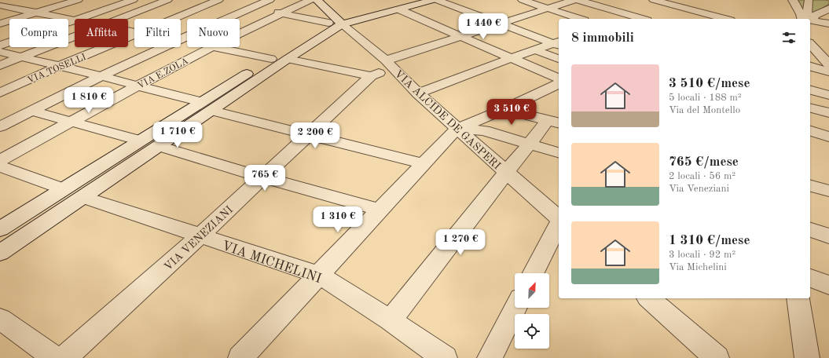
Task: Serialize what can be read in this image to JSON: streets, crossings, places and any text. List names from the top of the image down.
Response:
{
  "streets": {
    "street": [
      "VIA TOSELLI",
      "VIA E.ZOLA",
      "VIA ALCIDE DE GASPERI",
      "VIA VENEZIANI",
      "VIA MICHELINI"
    ]
  },
  "crossings": [
    ["VIA ALCIDE DE GASPERI", "VIA VENEZIANI"],
    ["VIA VENEZIANI", "VIA MICHELINI"]
  ],
  "north": "top right",
  "page": {
    "price": [
      "1 440 €",
      "1 810 €",
      "3 510 €",
      "1 710 €",
      "2 200 €",
      "765 €",
      "1 310 €",
      "1 270 €"
    ],
    "chip": [
      "Compra",
      "Affitta",
      "Filtri",
      "Nuovo"
    ],
    "heading": "8 immobili",
    "list": [
      {
        "name": "3 510 €/mese",
        "note": "5 locali · 188 m² · Via del Montello"
      },
      {
        "name": "765 €/mese",
        "note": "2 locali · 56 m² · Via Veneziani"
      },
      {
        "name": "1 310 €/mese",
        "note": "3 locali · 92 m² · Via Michelini"
      }
    ]
  }
}
